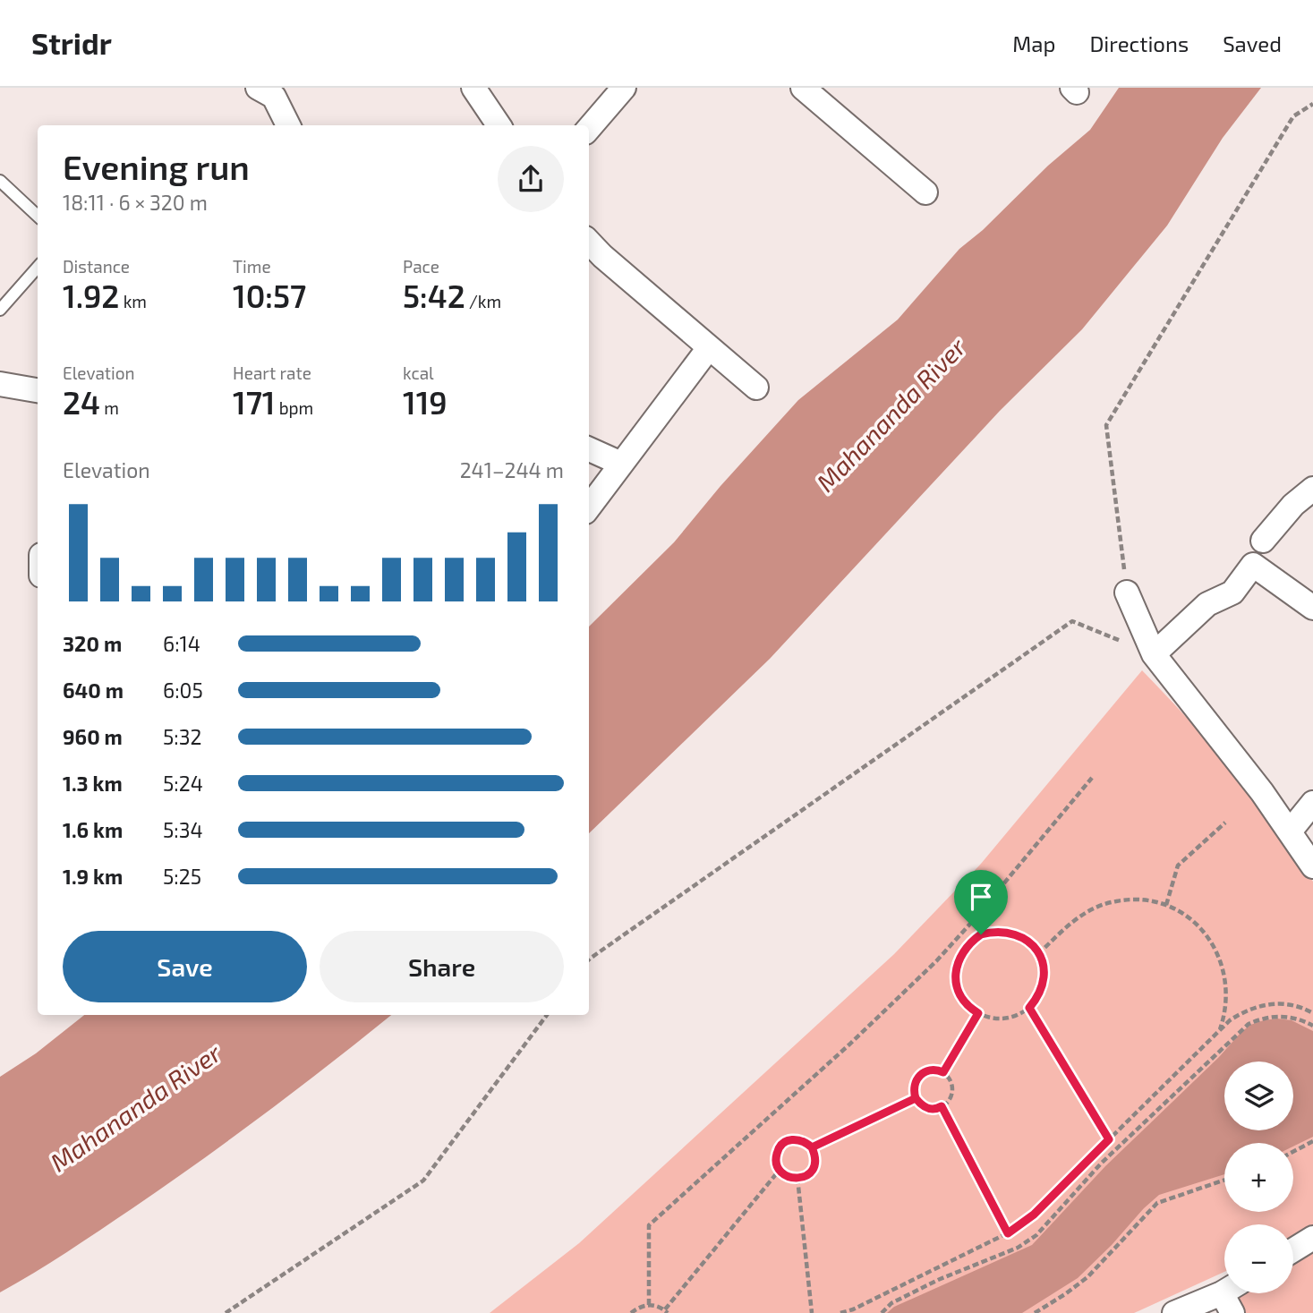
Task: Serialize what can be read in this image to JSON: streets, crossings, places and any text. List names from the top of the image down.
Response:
{
  "water": ["Mahananda River"],
  "page": {
    "header": "Stridr",
    "nav": ["Map", "Directions", "Saved"],
    "heading": ["Evening run", "18:11 · 6 × 320 m"],
    "stats": [
      ["Distance", "1.92 km"],
      ["Time", "10:57"],
      ["Pace", "5:42 /km"],
      ["Elevation", "24 m"],
      ["Heart rate", "171 bpm"],
      ["kcal", "119"]
    ],
    "chart": ["Elevation", "241–244 m"],
    "list": [
      {
        "name": "320 m",
        "note": "6:14"
      },
      {
        "name": "640 m",
        "note": "6:05"
      },
      {
        "name": "960 m",
        "note": "5:32"
      },
      {
        "name": "1.3 km",
        "note": "5:24"
      },
      {
        "name": "1.6 km",
        "note": "5:34"
      },
      {
        "name": "1.9 km",
        "note": "5:25"
      }
    ],
    "buttons": ["Save", "Share"],
    "map_buttons": ["+", "−"]
  }
}
